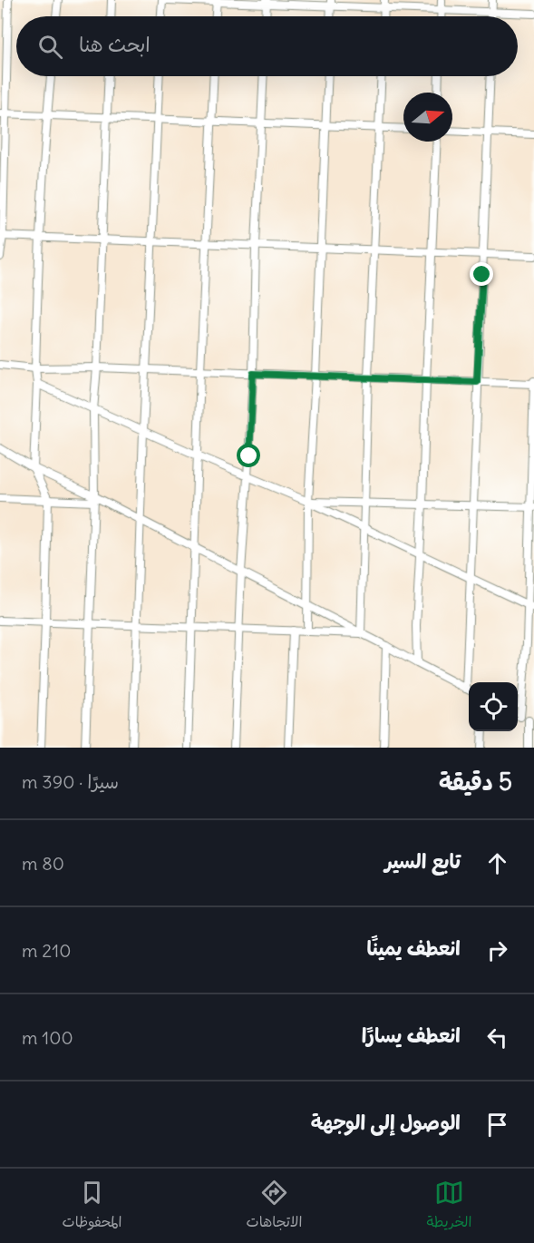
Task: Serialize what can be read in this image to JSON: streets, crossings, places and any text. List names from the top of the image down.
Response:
{
  "north": "right",
  "page": {
    "search": "ابحث هنا",
    "heading": ["5 دقيقة", "سيرًا · 390 m"],
    "list": [
      ["تابع السير", "80 m"],
      ["انعطف يمينًا", "210 m"],
      ["انعطف يسارًا", "100 m"],
      "الوصول إلى الوجهة"
    ],
    "nav": ["الخريطة", "الاتجاهات", "المحفوظات"]
  }
}
